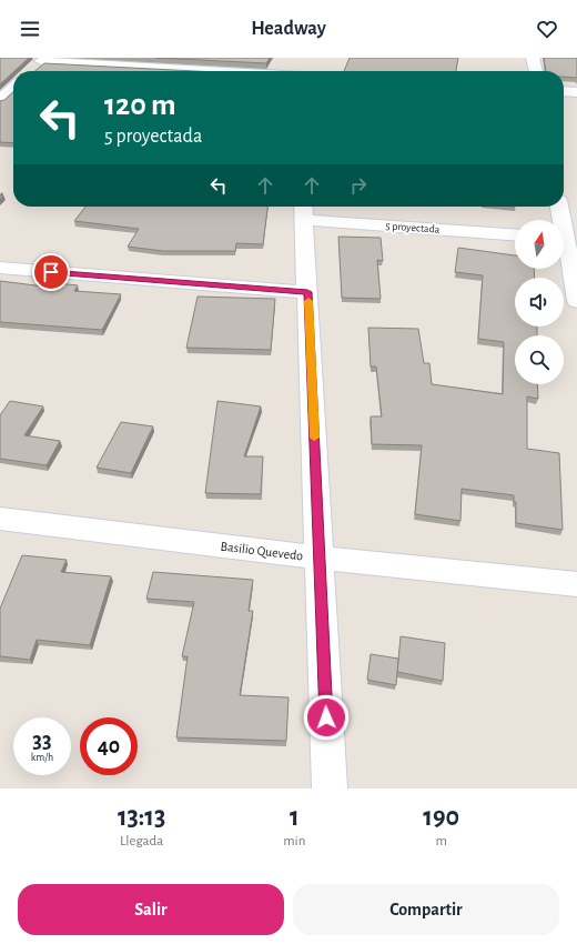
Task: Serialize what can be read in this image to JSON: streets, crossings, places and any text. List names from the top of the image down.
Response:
{
  "streets": {
    "street": ["5 proyectada", "Basilio Quevedo"]
  },
  "north": "top",
  "page": {
    "header": "Headway",
    "turn": ["120 m", "5 proyectada"],
    "speed": "33 km/h",
    "limit": "40",
    "eta": [
      "13:13",
      "Llegada",
      "1",
      "min",
      "190",
      "m"
    ],
    "buttons": ["Salir", "Compartir"]
  }
}
